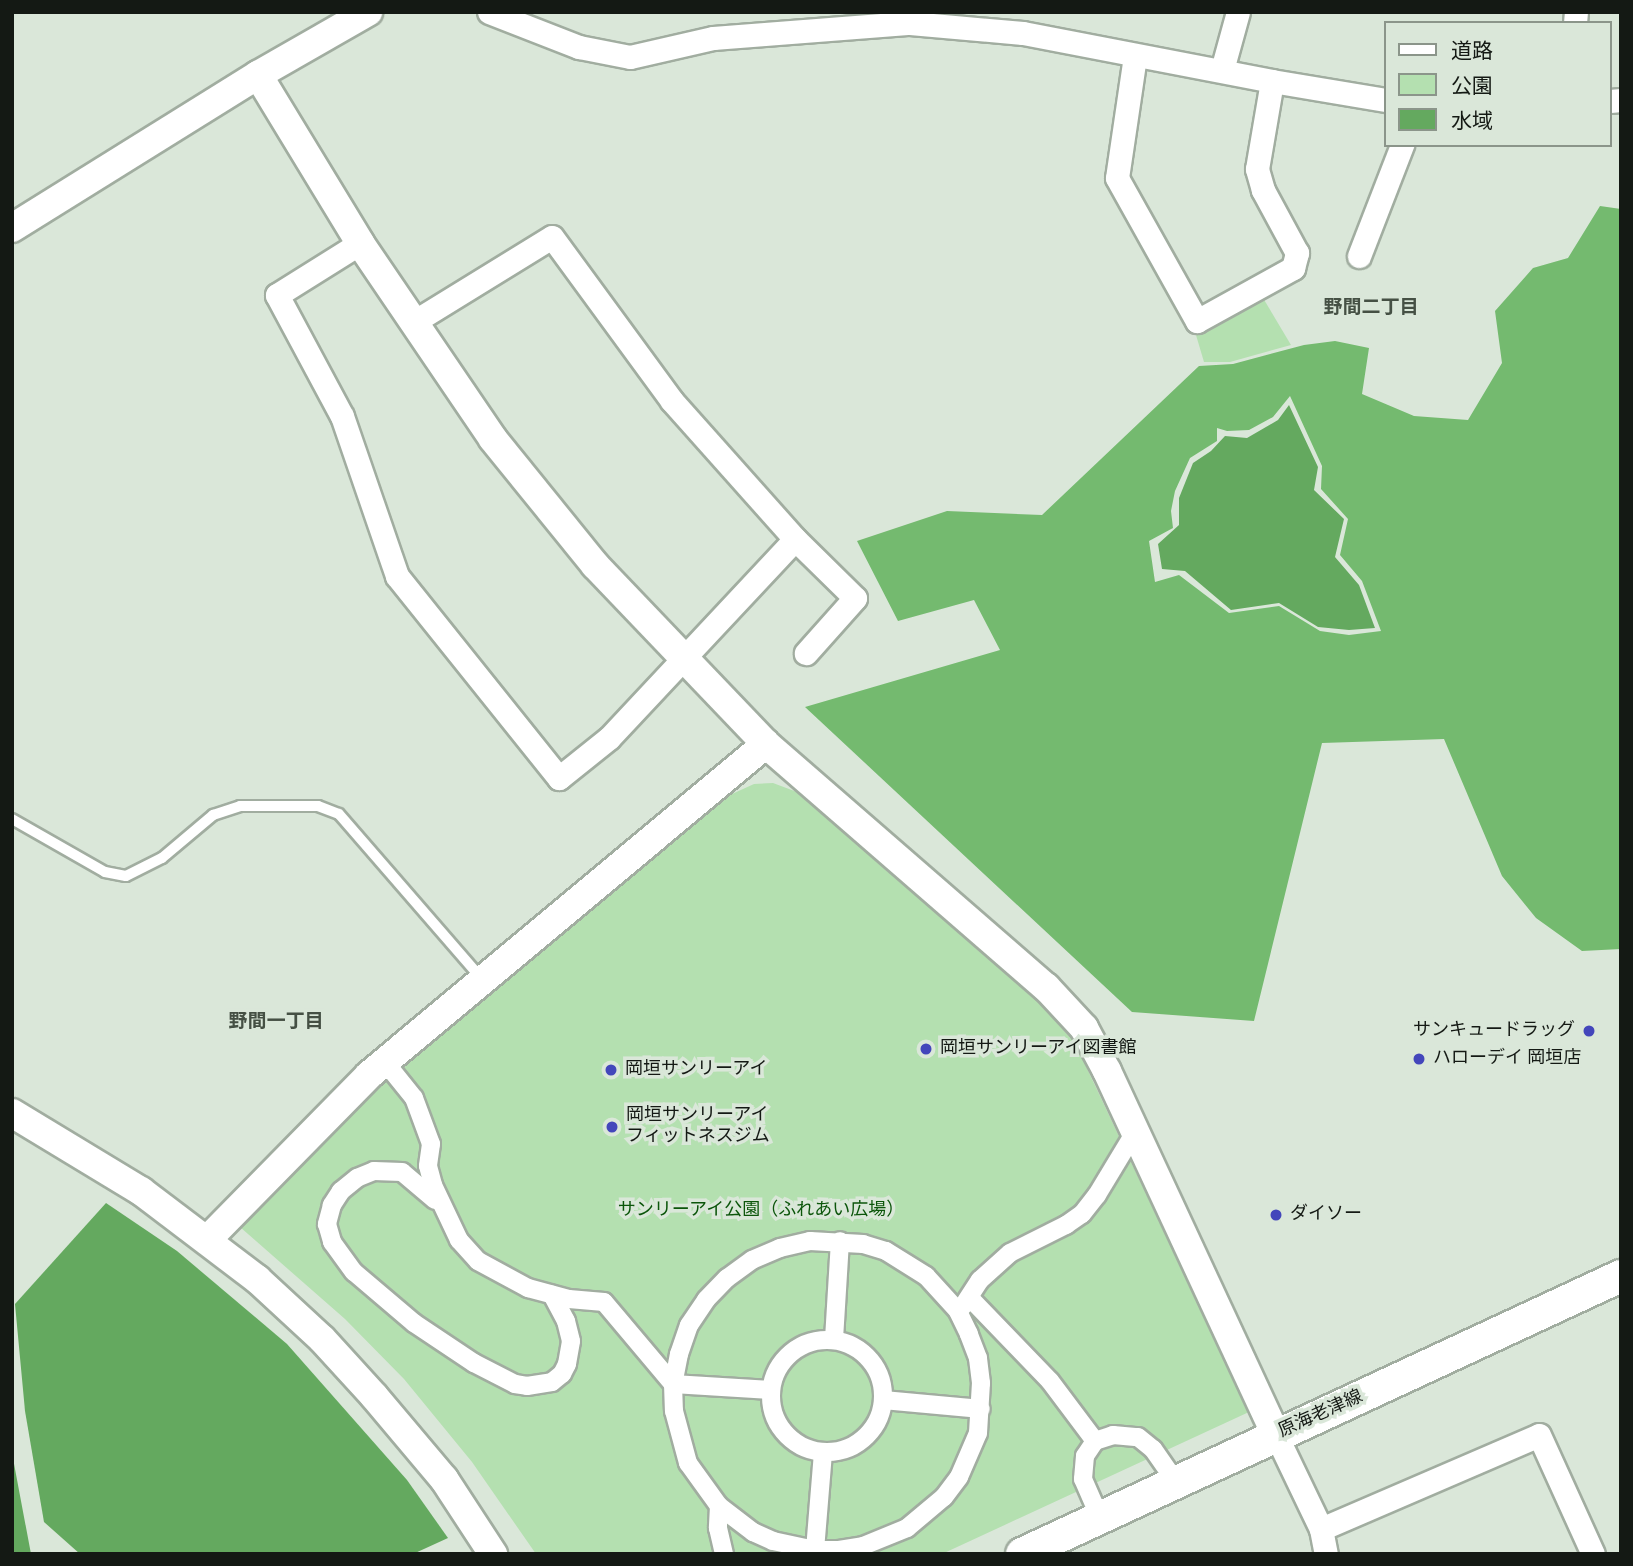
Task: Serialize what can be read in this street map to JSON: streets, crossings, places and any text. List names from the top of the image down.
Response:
{
  "streets": {
    "main road": ["原海老津線"]
  },
  "districts": ["野間二丁目", "野間一丁目"],
  "parks": ["サンリーアイ公園（ふれあい広場）"],
  "places": [
    "サンキュードラッグ",
    "岡垣サンリーアイ図書館",
    "ハローデイ 岡垣店",
    "岡垣サンリーアイ",
    "岡垣サンリーアイ フィットネスジム",
    "ダイソー"
  ],
  "legend": ["道路", "公園", "水域"]
}
